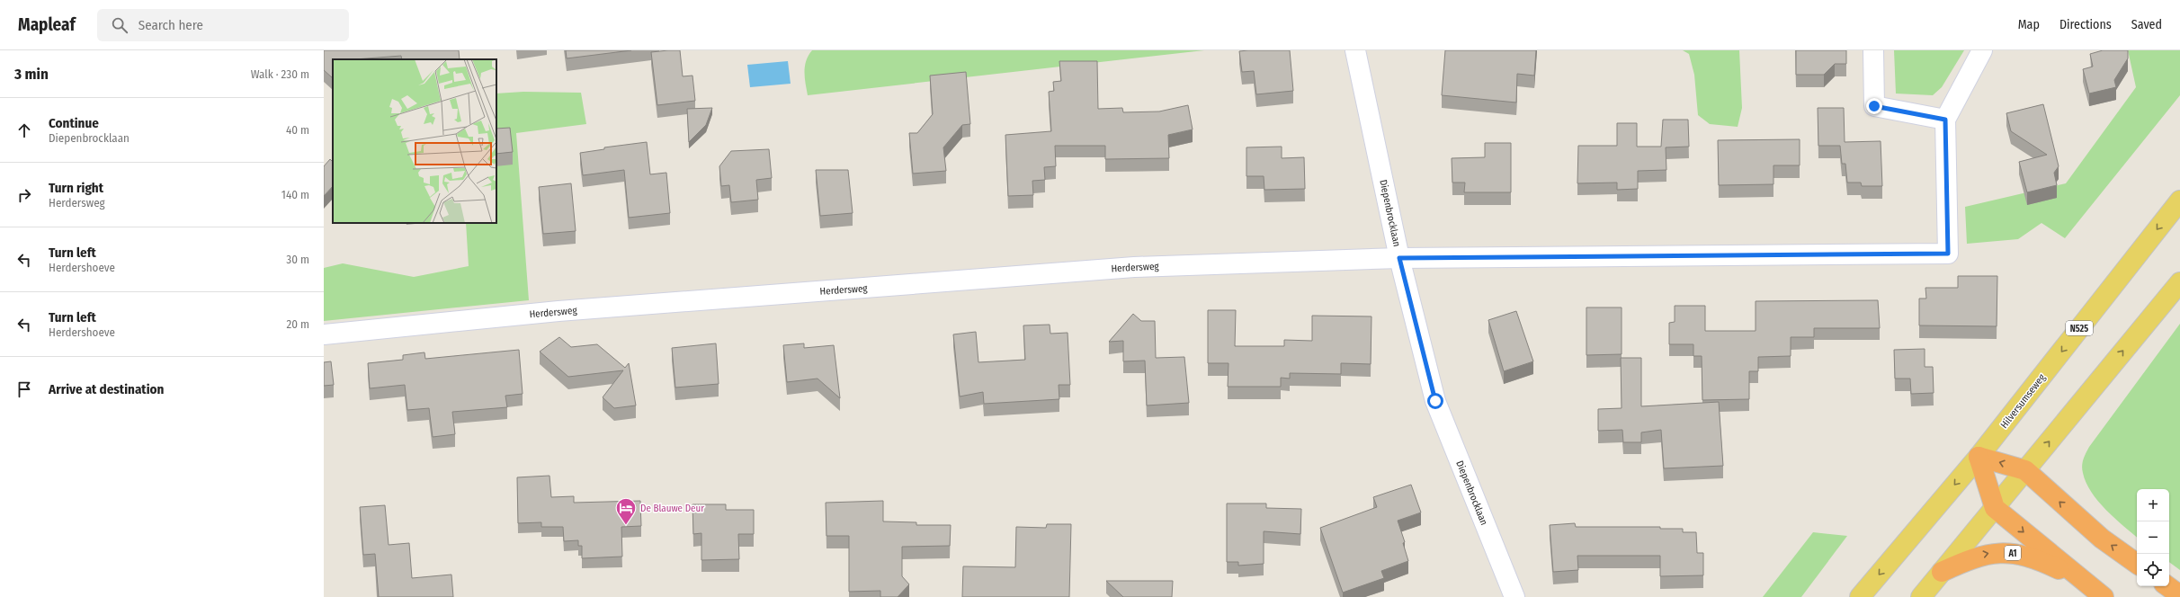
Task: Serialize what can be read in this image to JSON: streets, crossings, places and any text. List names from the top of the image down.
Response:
{
  "streets": {
    "highway": ["A1"],
    "main road": ["N525", "Hilversumseweg"],
    "street": ["Diepenbrocklaan", "Herdersweg"]
  },
  "crossings": [
    ["Diepenbrocklaan", "Herdersweg"]
  ],
  "places": {
    "hotel": ["De Blauwe Deur"]
  },
  "page": {
    "header": "Mapleaf",
    "search": "Search here",
    "nav": ["Map", "Directions", "Saved"],
    "heading": ["3 min", "Walk · 230 m"],
    "list": [
      ["Continue", "Diepenbrocklaan", "40 m"],
      ["Turn right", "Herdersweg", "140 m"],
      ["Turn left", "Herdershoeve", "30 m"],
      ["Turn left", "Herdershoeve", "20 m"],
      "Arrive at destination"
    ],
    "map_buttons": ["+", "−"]
  }
}
